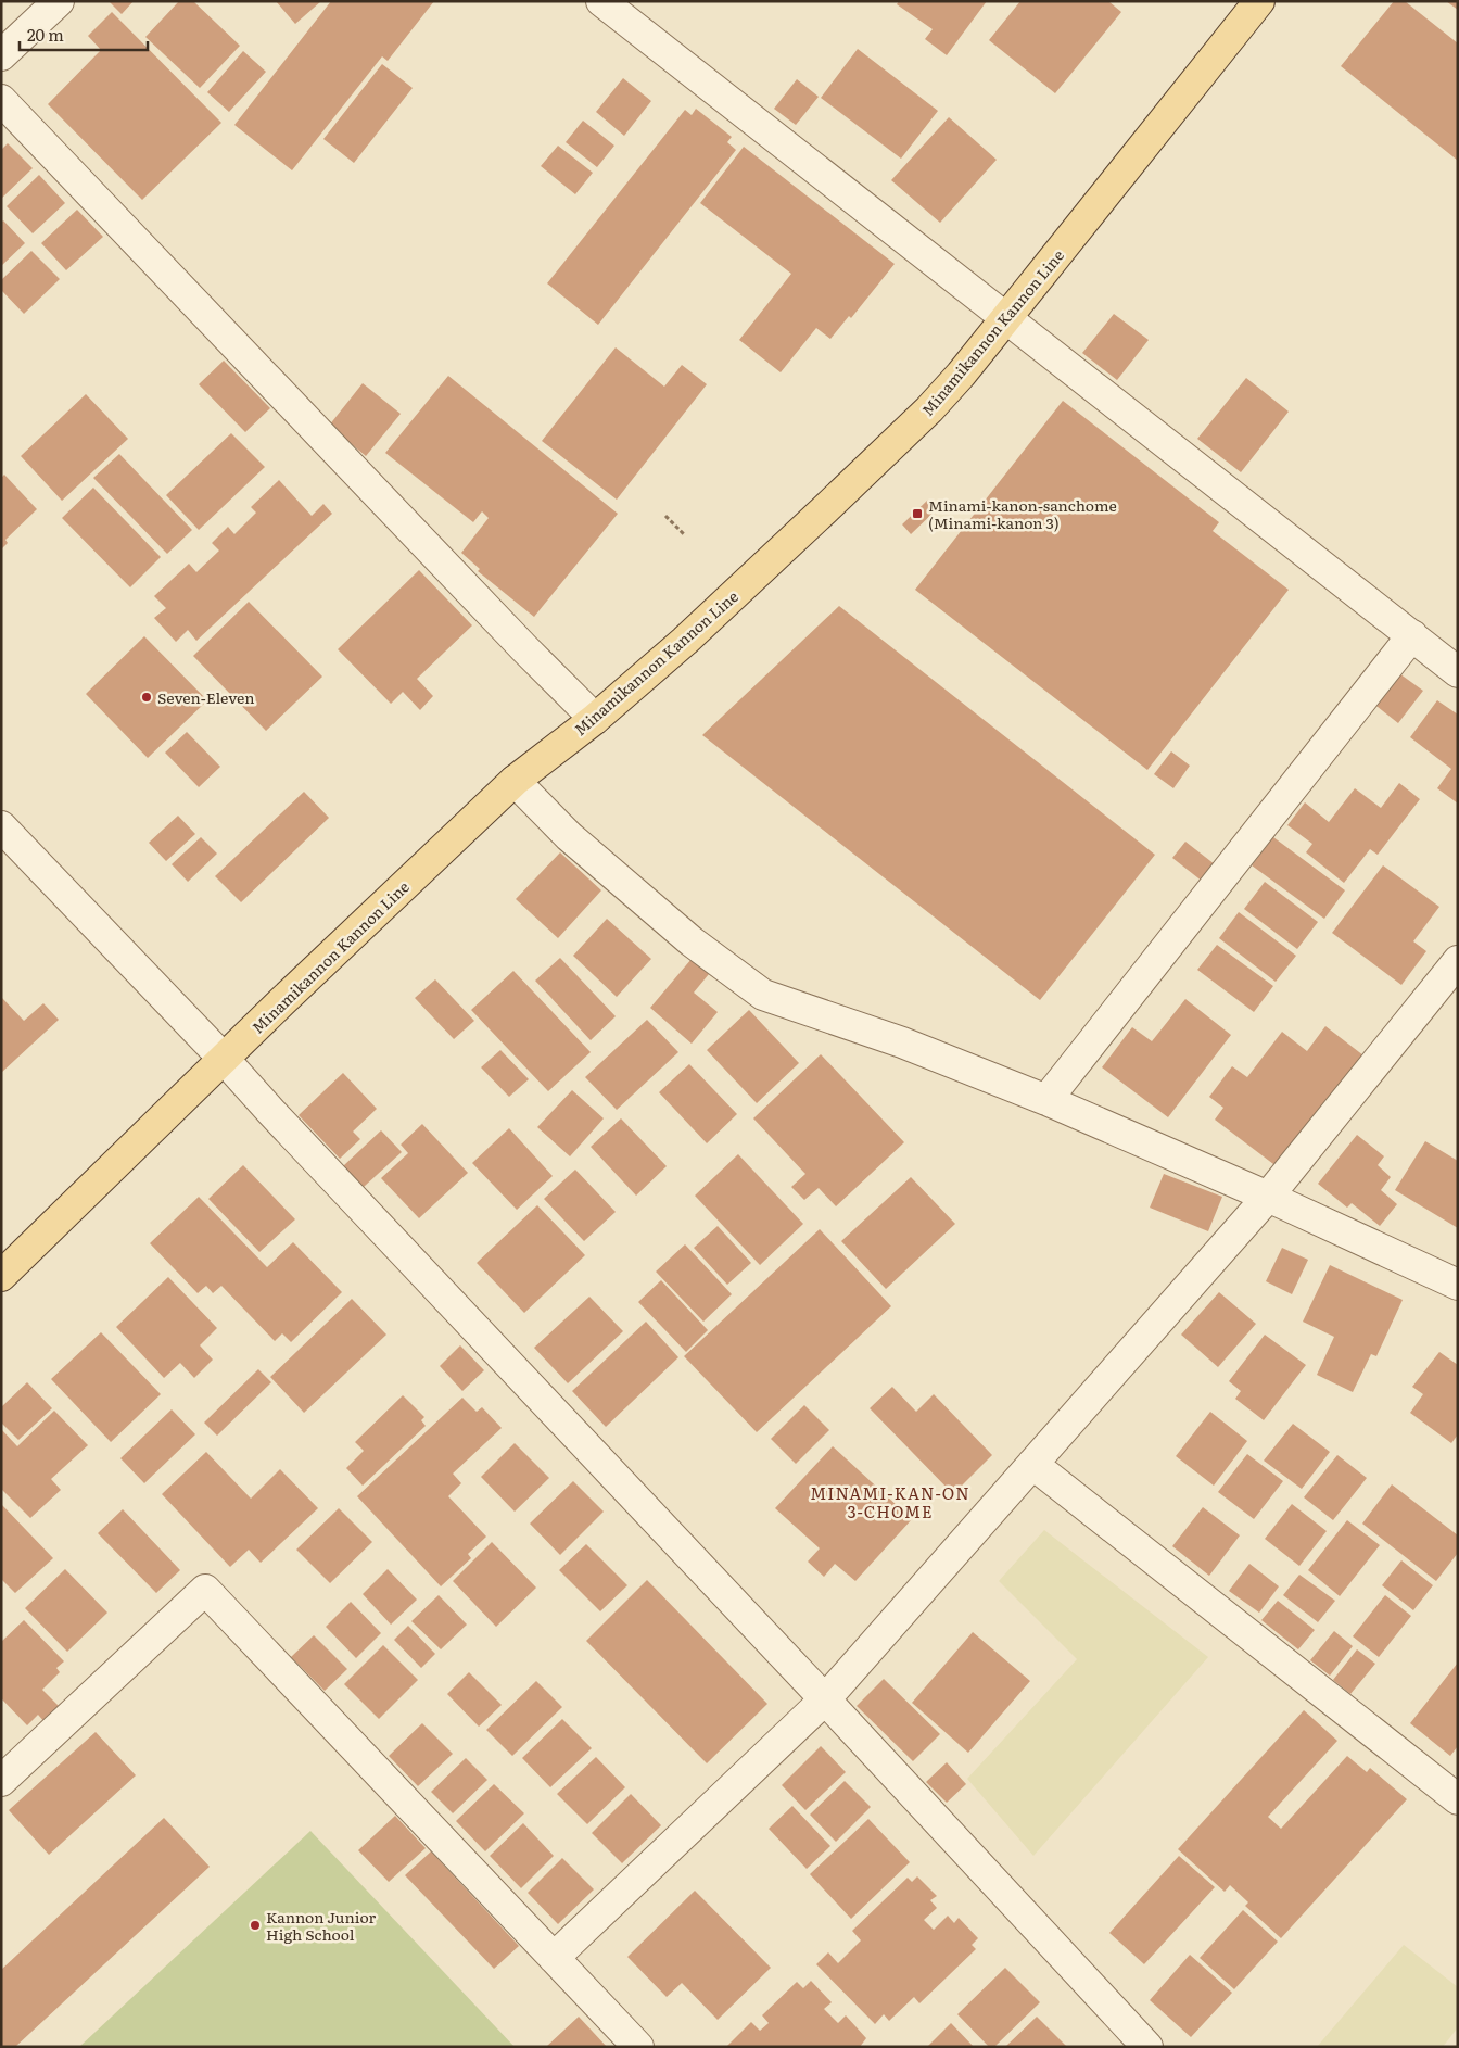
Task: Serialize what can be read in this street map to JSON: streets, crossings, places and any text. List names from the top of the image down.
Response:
{
  "streets": {
    "main road": ["Minamikannon Kannon Line"]
  },
  "districts": ["MINAMI-KAN-ON 3-CHOME"],
  "places": {
    "transit": ["Minami-kanon-sanchome (Minami-kanon 3)"],
    "other": ["Seven-Eleven", "Kannon Junior High School"]
  },
  "scale_bar": "20 m"
}
